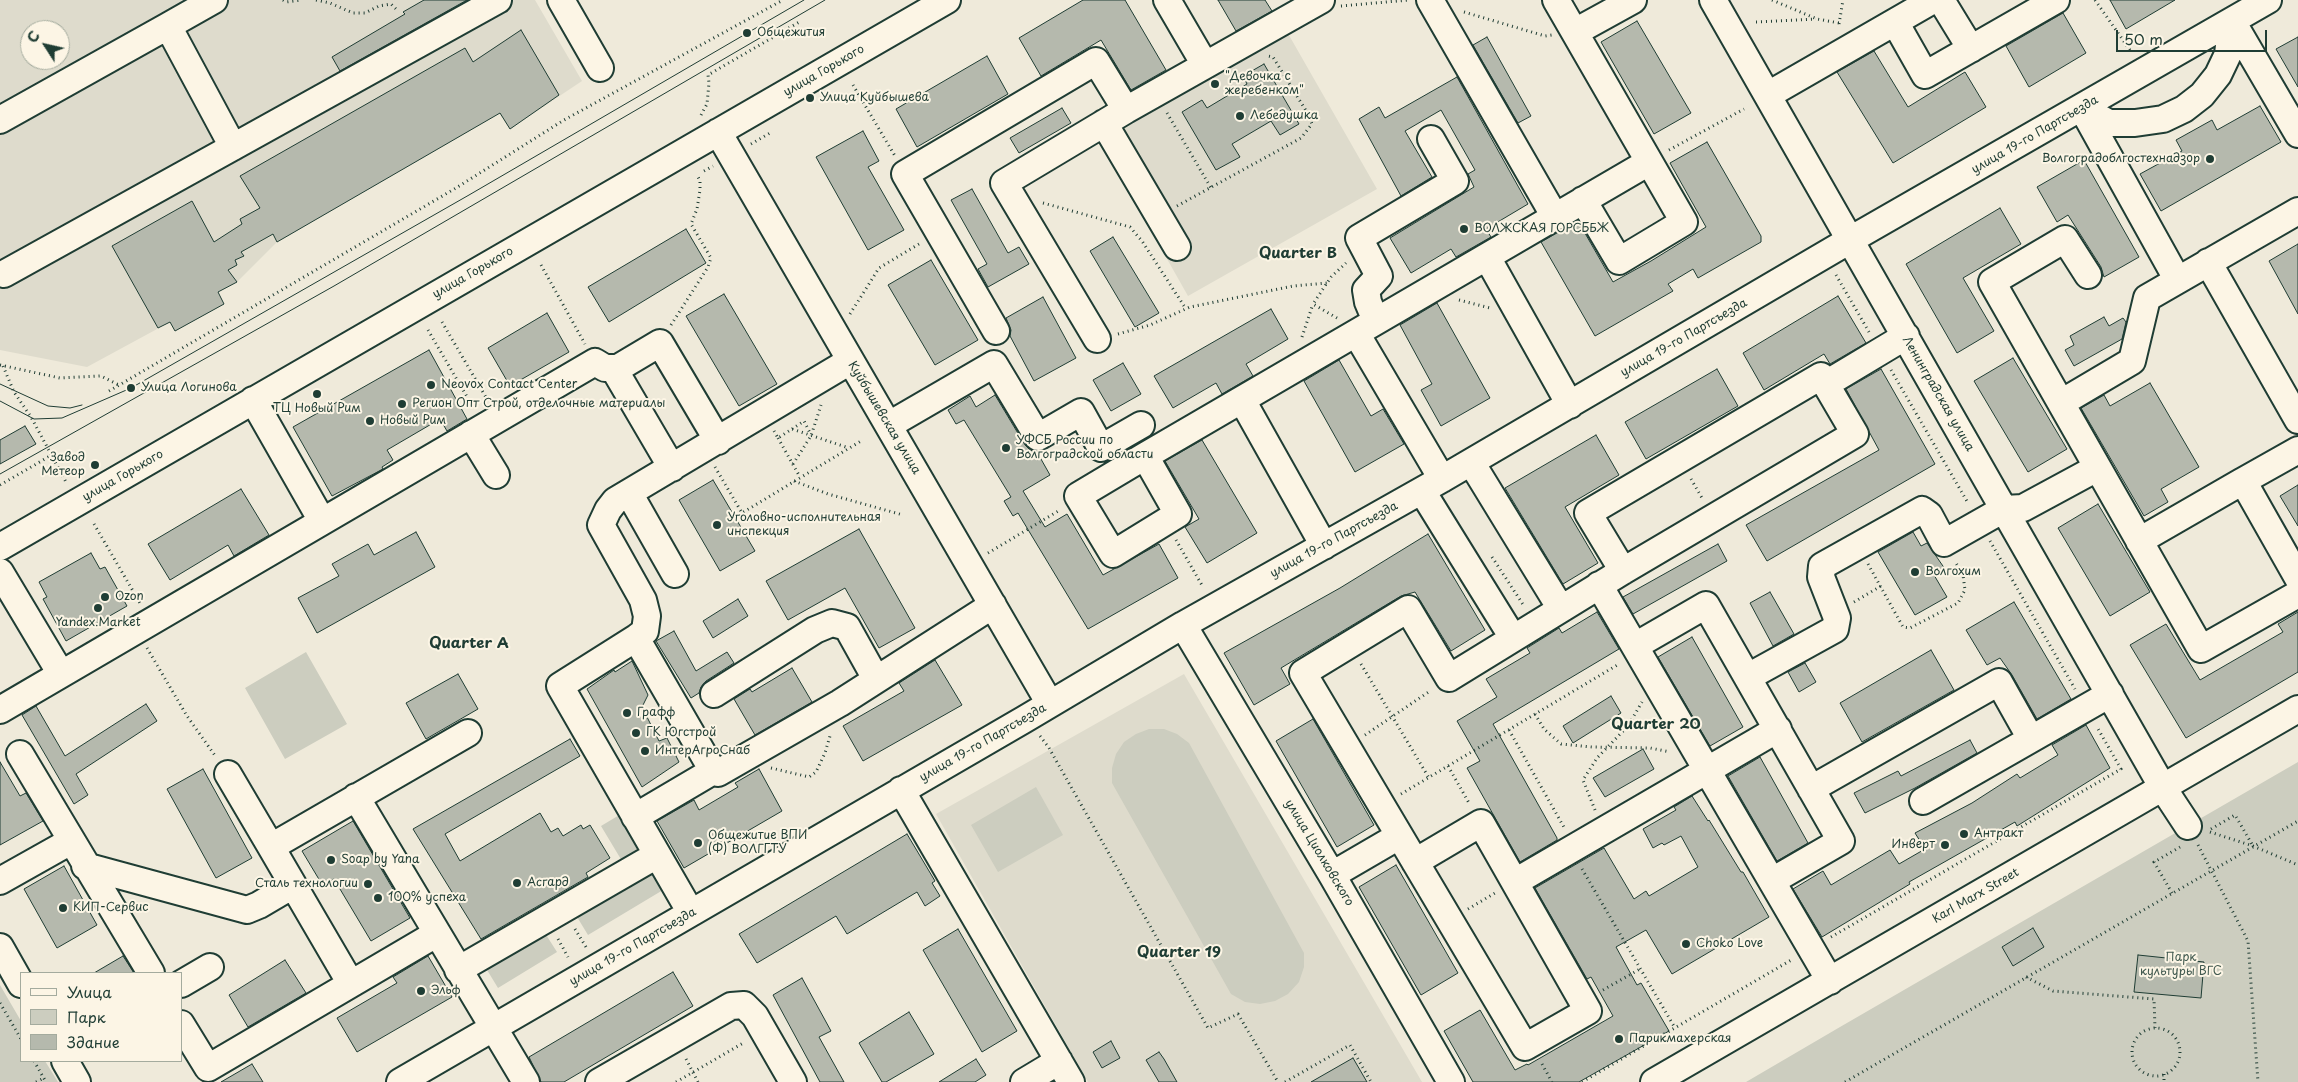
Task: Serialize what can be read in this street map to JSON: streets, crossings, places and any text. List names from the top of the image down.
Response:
{
  "streets": {
    "street": [
      "улица Горького",
      "улица 19-го Партсъезда",
      "Ленинградская улица",
      "Куйбышевская улица",
      "улица Циолковского",
      "Karl Marx Street"
    ]
  },
  "crossings": [
    ["улица Горького", "Куйбышевская улица"],
    ["улица 19-го Партсъезда", "Ленинградская улица"],
    ["улица 19-го Партсъезда", "Куйбышевская улица"],
    ["улица 19-го Партсъезда", "улица Циолковского"],
    ["Ленинградская улица", "Karl Marx Street"]
  ],
  "districts": [
    "Quarter B",
    "Quarter A",
    "Quarter 20",
    "Quarter 19"
  ],
  "parks": ["Парк культуры ВГС"],
  "places": [
    "Общежития",
    "\"Девочка с жеребенком\"",
    "Улица Куйбышева",
    "Лебедушка",
    "Волгоградоблгостехнадзор",
    "ВОЛЖСКАЯ ГОРСББЖ",
    "Neovox Contact Center",
    "Улица Логинова",
    "ТЦ Новый Рим",
    "Регион Опт Строй, отделочные материалы",
    "Новый Рим",
    "УФСБ России по Волгоградской области",
    "Завод Метеор",
    "Уголовно-исполнительная инспекция",
    "Волгохим",
    "Ozon",
    "Yandex.Market",
    "Графф",
    "ГК Югстрой",
    "ИнтерАгроСнаб",
    "Антракт",
    "Общежитие ВПИ (Ф) ВОЛГГТУ",
    "Инверт",
    "Soap by Yana",
    "Асгард",
    "Сталь технологии",
    "100% успеха",
    "КИП-Сервис",
    "Choko Love",
    "Эльф",
    "Парикмахерская"
  ],
  "legend": ["Улица", "Парк", "Здание"],
  "scale_bar": "50 m",
  "north": "top left"
}
